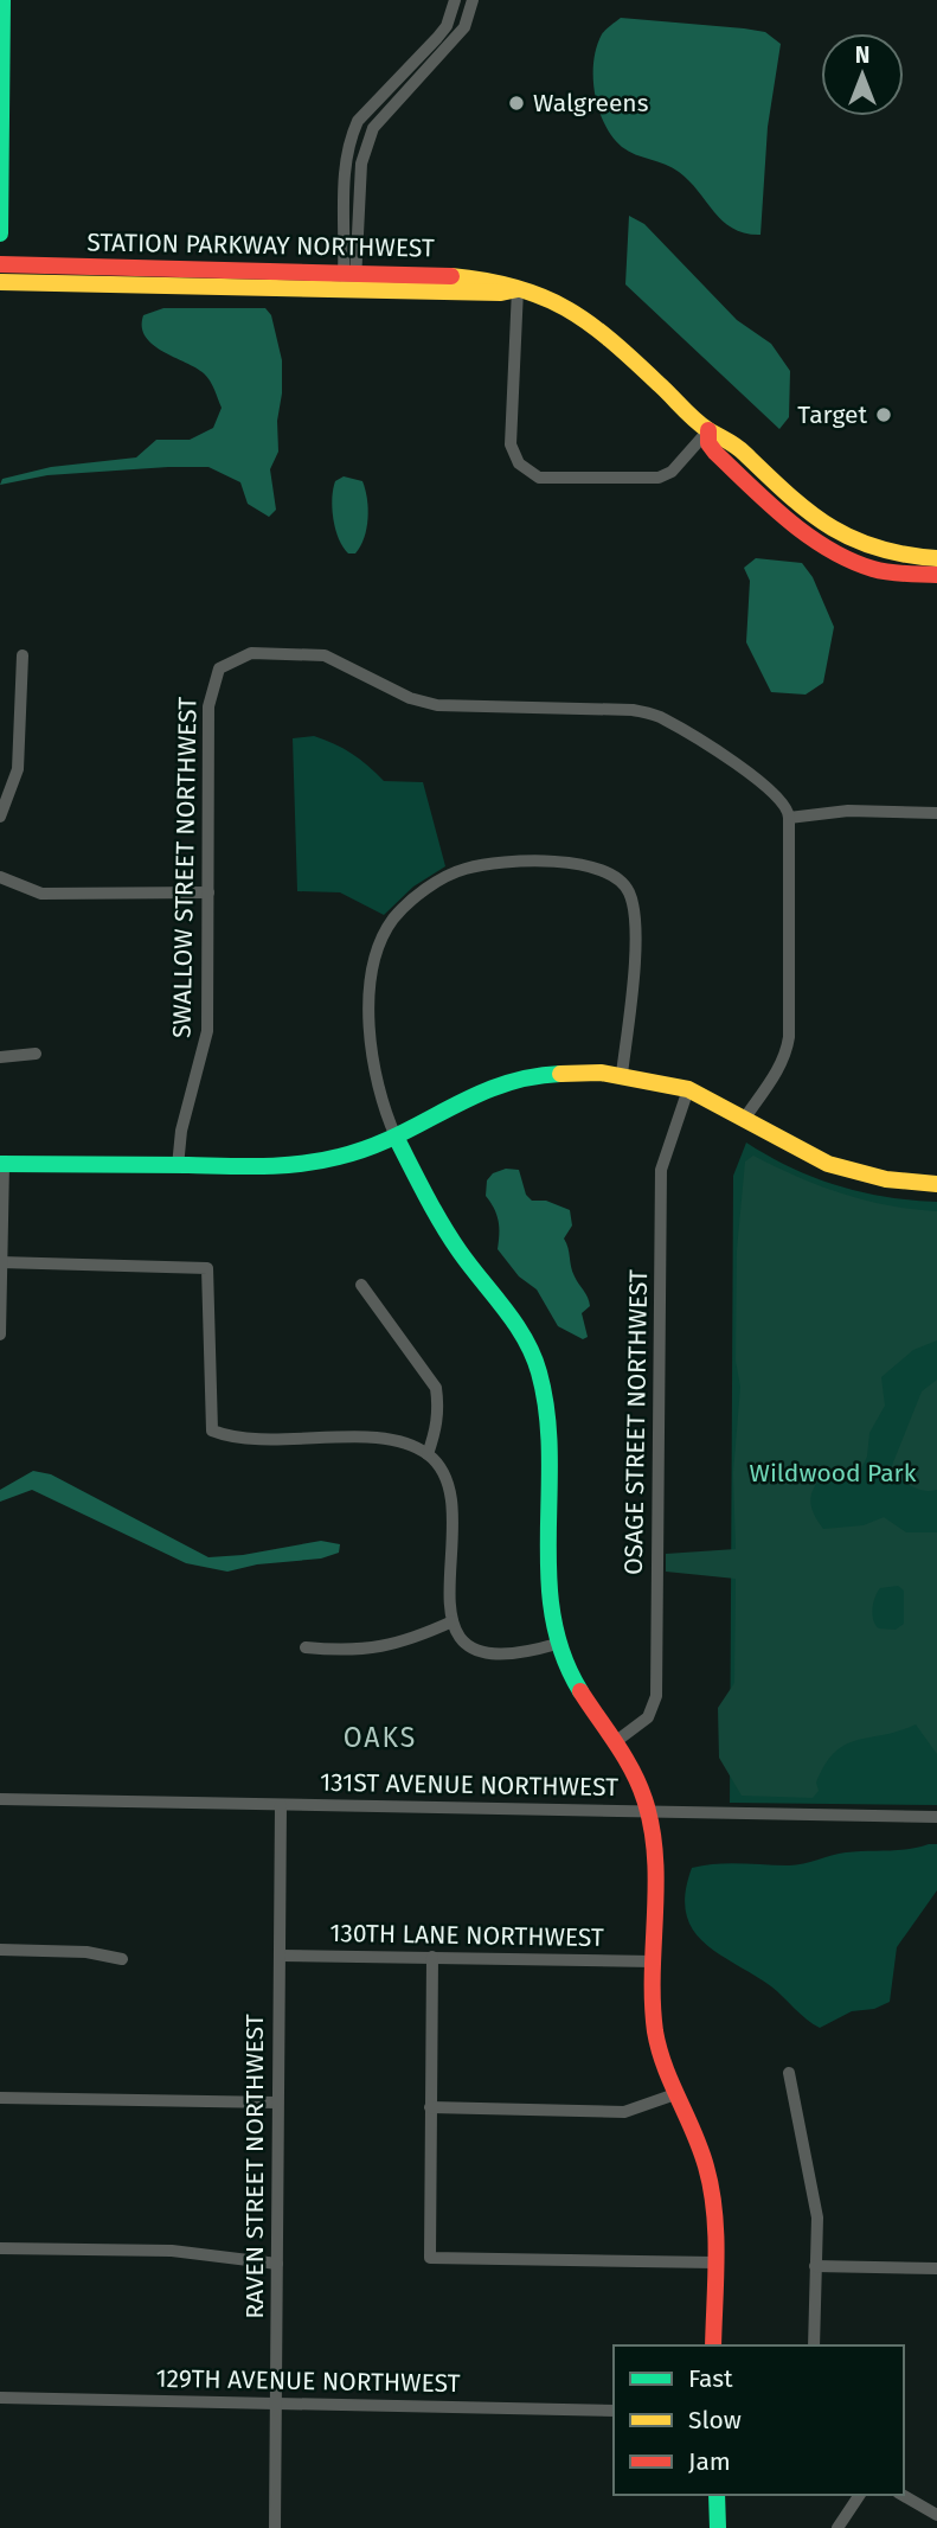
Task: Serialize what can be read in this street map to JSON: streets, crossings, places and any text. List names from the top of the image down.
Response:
{
  "streets": {
    "street": [
      "STATION PARKWAY NORTHWEST",
      "SWALLOW STREET NORTHWEST",
      "OSAGE STREET NORTHWEST",
      "131ST AVENUE NORTHWEST",
      "130TH LANE NORTHWEST",
      "RAVEN STREET NORTHWEST",
      "129TH AVENUE NORTHWEST"
    ]
  },
  "crossings": [
    ["131ST AVENUE NORTHWEST", "RAVEN STREET NORTHWEST"],
    ["130TH LANE NORTHWEST", "RAVEN STREET NORTHWEST"],
    ["RAVEN STREET NORTHWEST", "129TH AVENUE NORTHWEST"]
  ],
  "districts": ["OAKS"],
  "parks": ["Wildwood Park"],
  "places": ["Walgreens", "Target"],
  "legend": ["Fast", "Slow", "Jam"],
  "north": "top"
}
